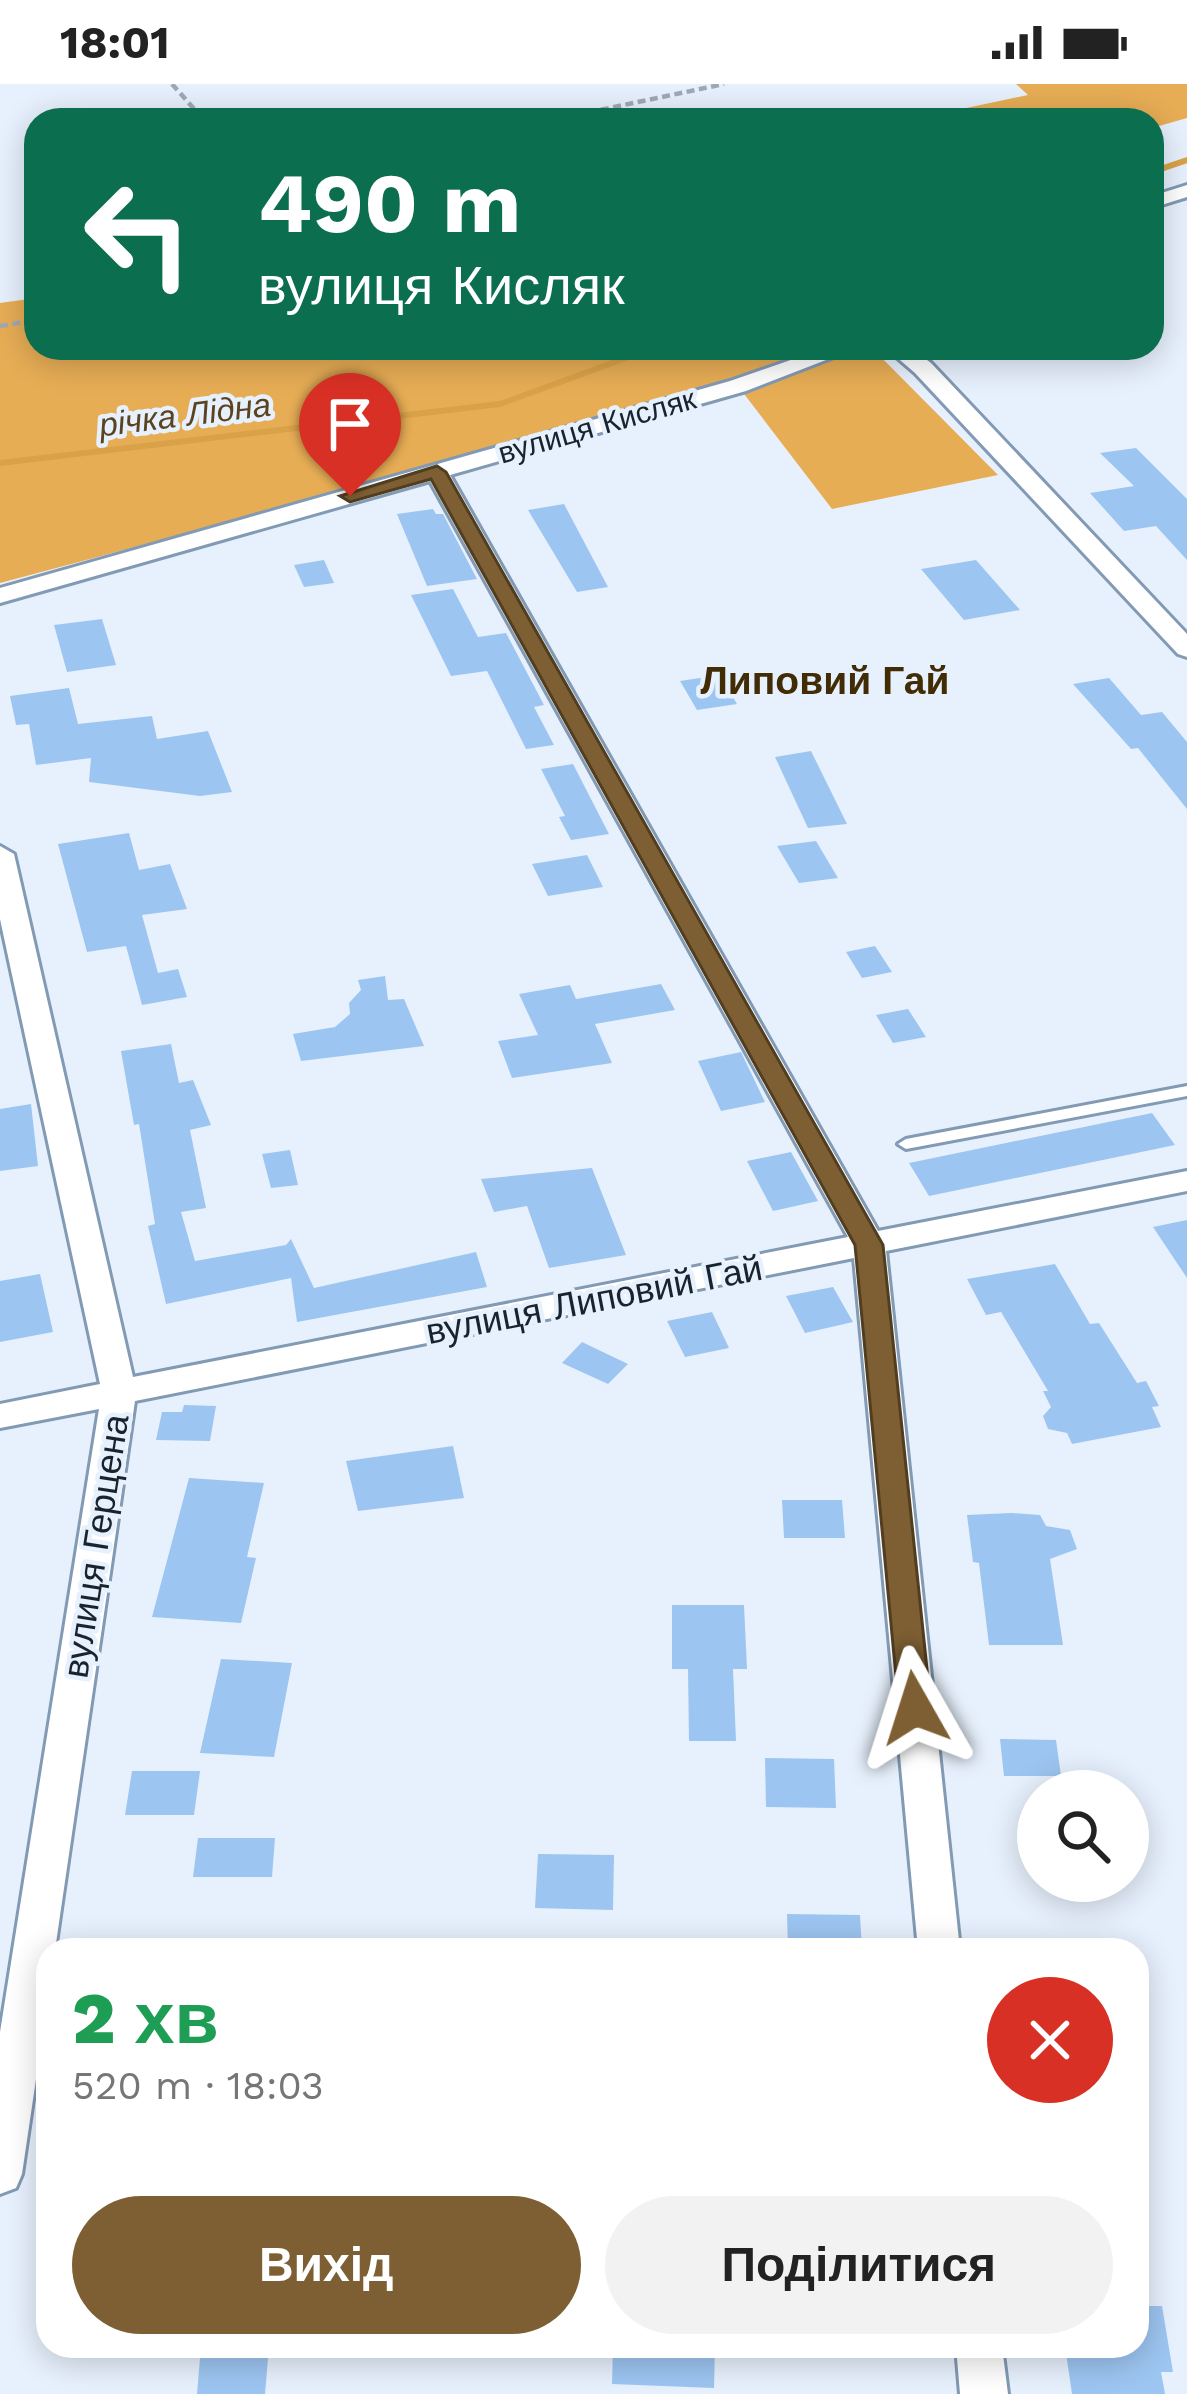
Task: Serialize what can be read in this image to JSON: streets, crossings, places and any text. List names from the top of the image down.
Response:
{
  "streets": {
    "street": ["вулиця Кисляк", "вулиця Липовий Гай", "вулиця Герцена"]
  },
  "crossings": [
    ["вулиця Липовий Гай", "вулиця Герцена"]
  ],
  "districts": ["Липовий Гай"],
  "water": ["річка Лідна"],
  "page": {
    "status": "18:01",
    "turn": ["490 m", "вулиця Кисляк"],
    "heading": ["2 хв", "520 m · 18:03"],
    "buttons": ["Вихід", "Поділитися"]
  }
}
